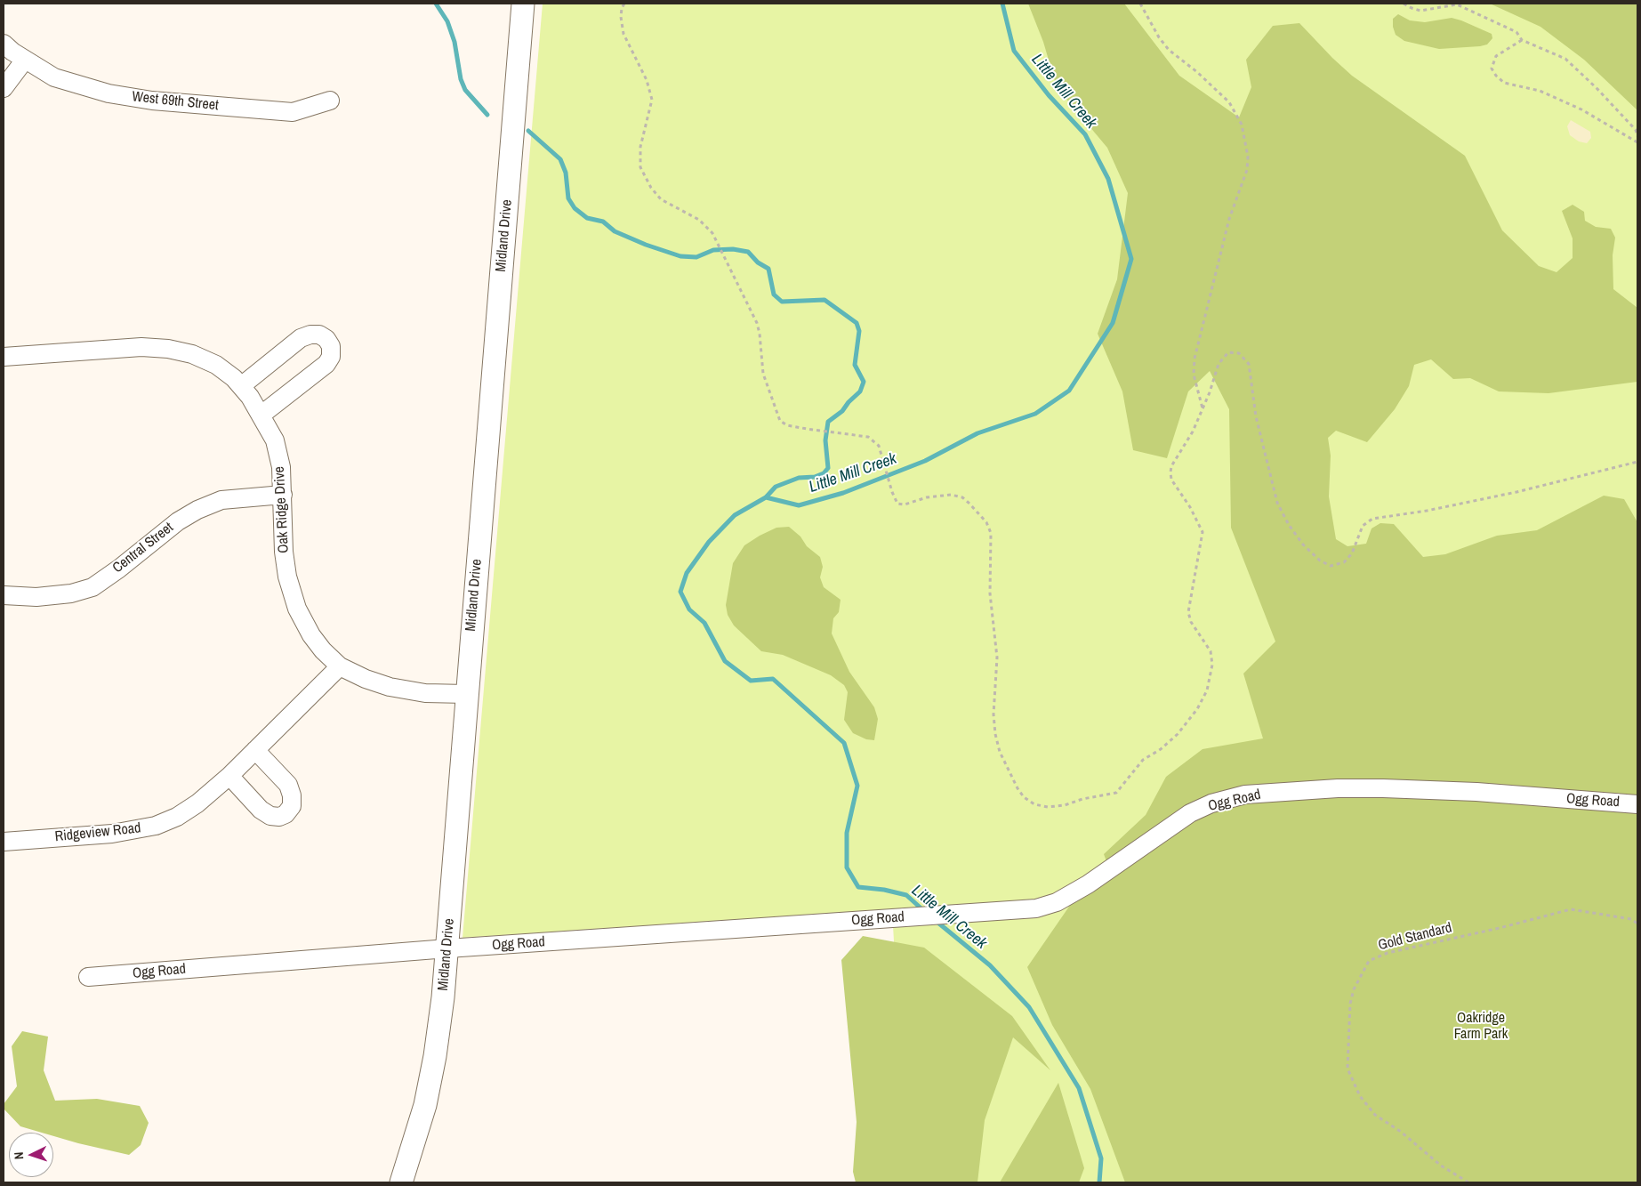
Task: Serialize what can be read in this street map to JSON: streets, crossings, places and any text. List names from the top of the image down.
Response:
{
  "streets": {
    "main road": ["Midland Drive"],
    "street": [
      "West 69th Street",
      "Oak Ridge Drive",
      "Central Street",
      "Ogg Road",
      "Ridgeview Road"
    ],
    "path": ["Gold Standard"]
  },
  "crossings": [
    ["Midland Drive", "Oak Ridge Drive"],
    ["Midland Drive", "Ogg Road"],
    ["Oak Ridge Drive", "Central Street"],
    ["Oak Ridge Drive", "Ridgeview Road"]
  ],
  "water": ["Little Mill Creek"],
  "parks": ["Oakridge Farm Park"],
  "north": "left"
}
